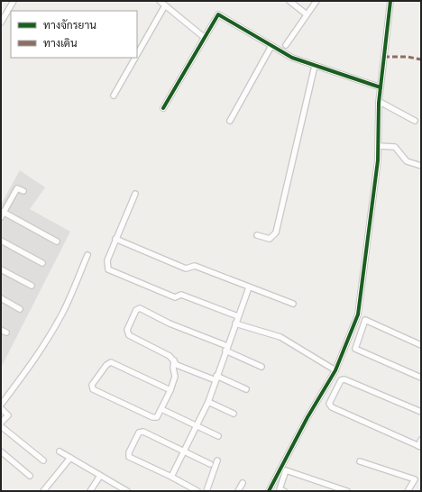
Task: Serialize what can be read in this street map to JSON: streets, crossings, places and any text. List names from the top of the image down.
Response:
{
  "legend": ["ทางจักรยาน", "ทางเดิน"]
}
